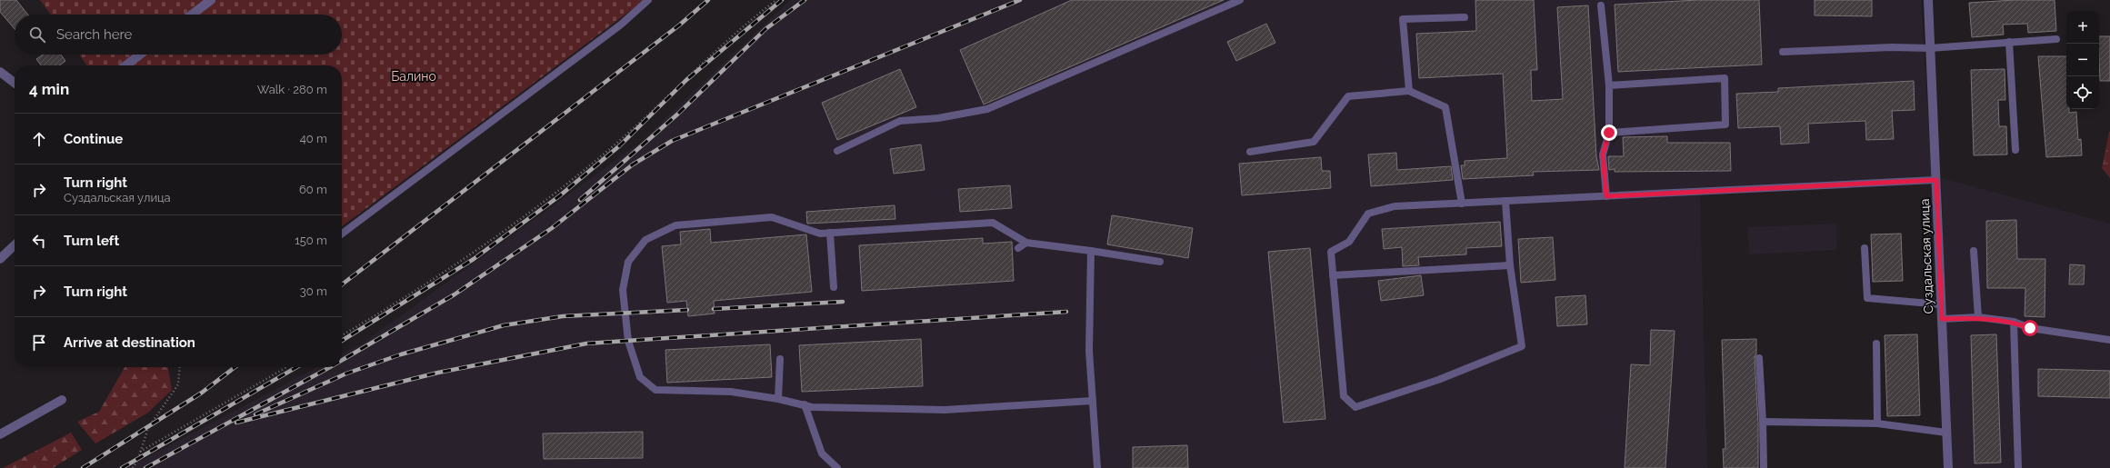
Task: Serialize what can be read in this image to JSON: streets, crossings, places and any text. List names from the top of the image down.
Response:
{
  "streets": {
    "street": ["Суздальская улица"]
  },
  "parks": ["Балино"],
  "page": {
    "map_buttons": ["+", "−"],
    "search": "Search here",
    "heading": ["4 min", "Walk · 280 m"],
    "list": [
      ["Continue", "40 m"],
      ["Turn right", "Суздальская улица", "60 m"],
      ["Turn left", "150 m"],
      ["Turn right", "30 m"],
      "Arrive at destination"
    ]
  }
}
